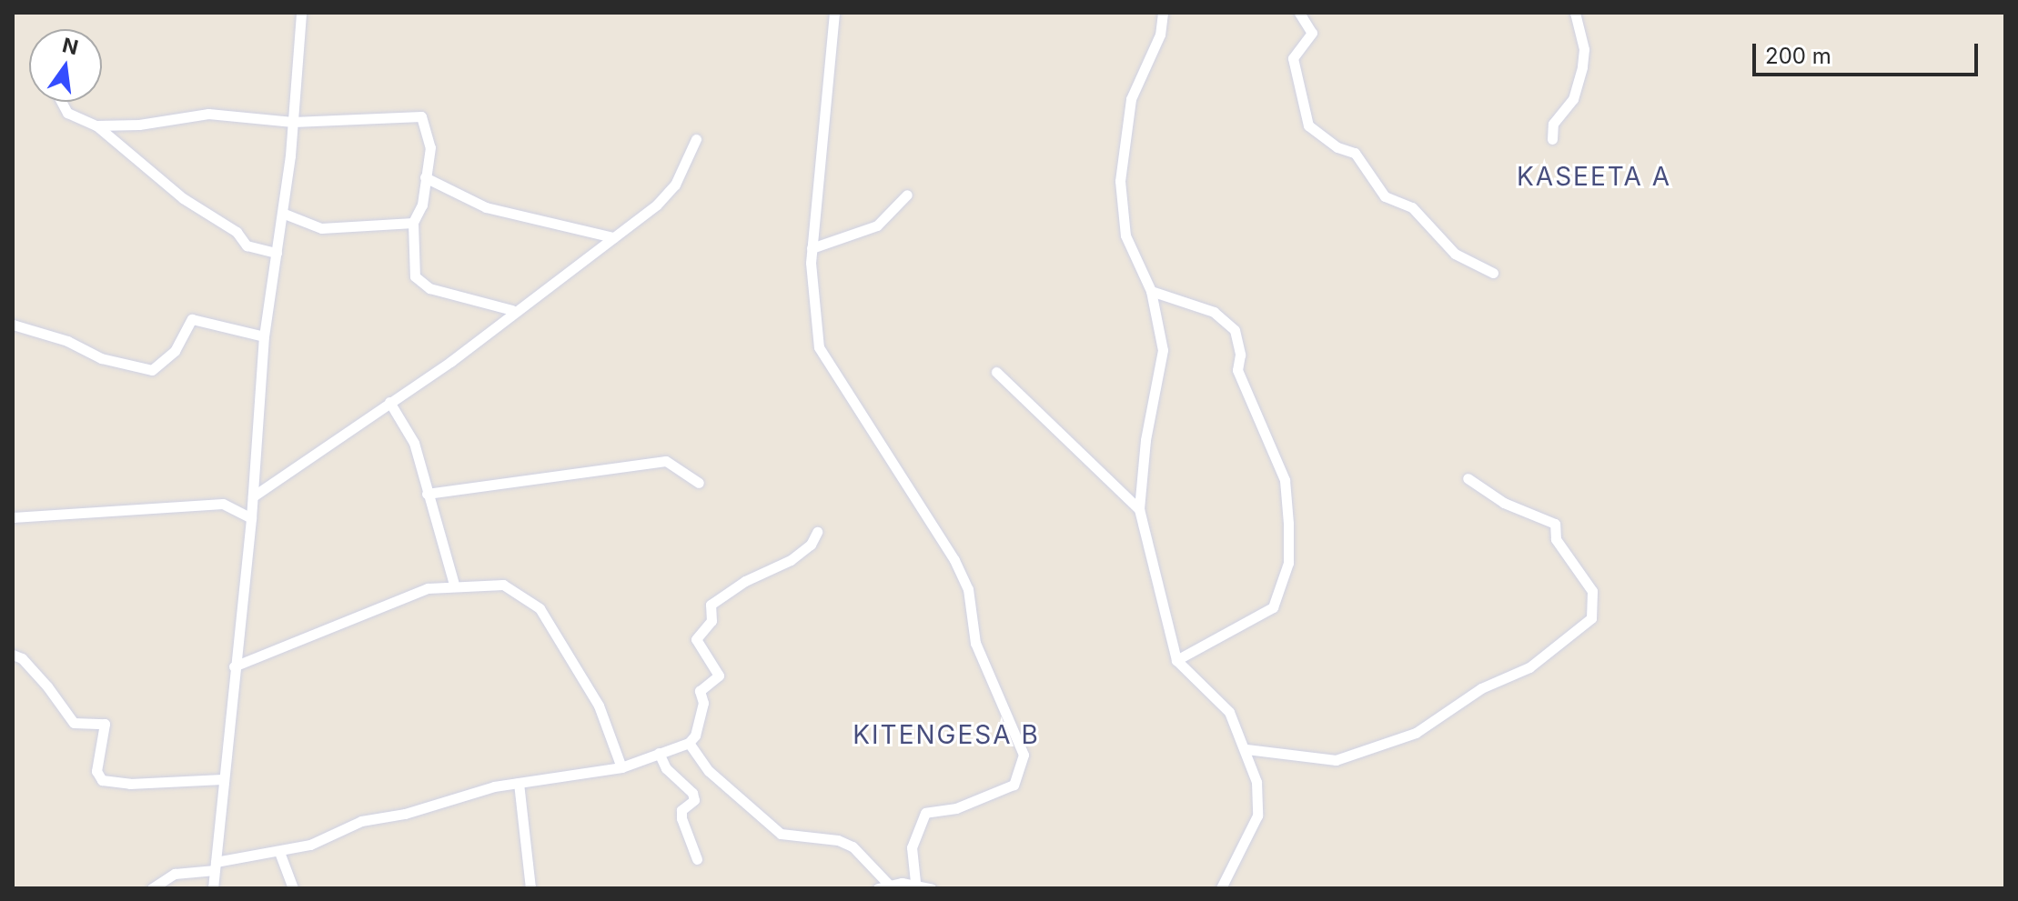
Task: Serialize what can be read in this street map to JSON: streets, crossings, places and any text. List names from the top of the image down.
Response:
{
  "districts": ["KASEETA A", "KITENGESA B"],
  "scale_bar": "200 m",
  "north": "top"
}
